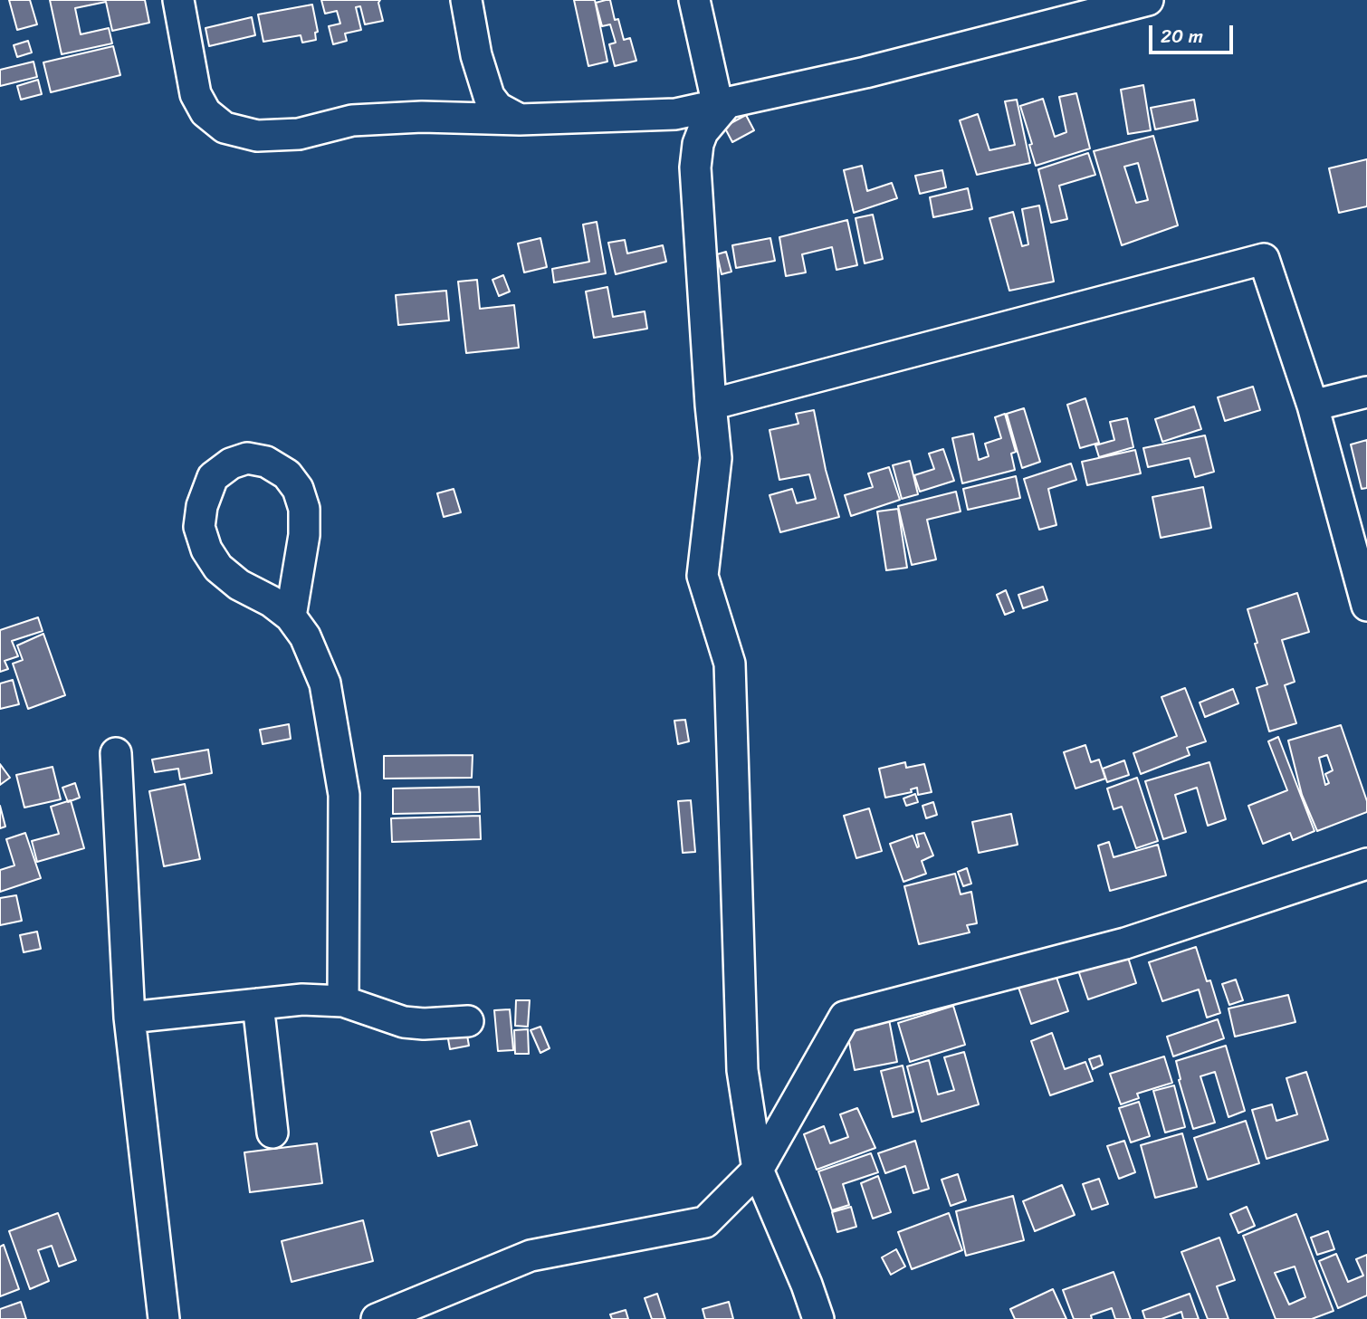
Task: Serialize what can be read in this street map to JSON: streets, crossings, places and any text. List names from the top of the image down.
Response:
{
  "scale_bar": "20 m"
}
